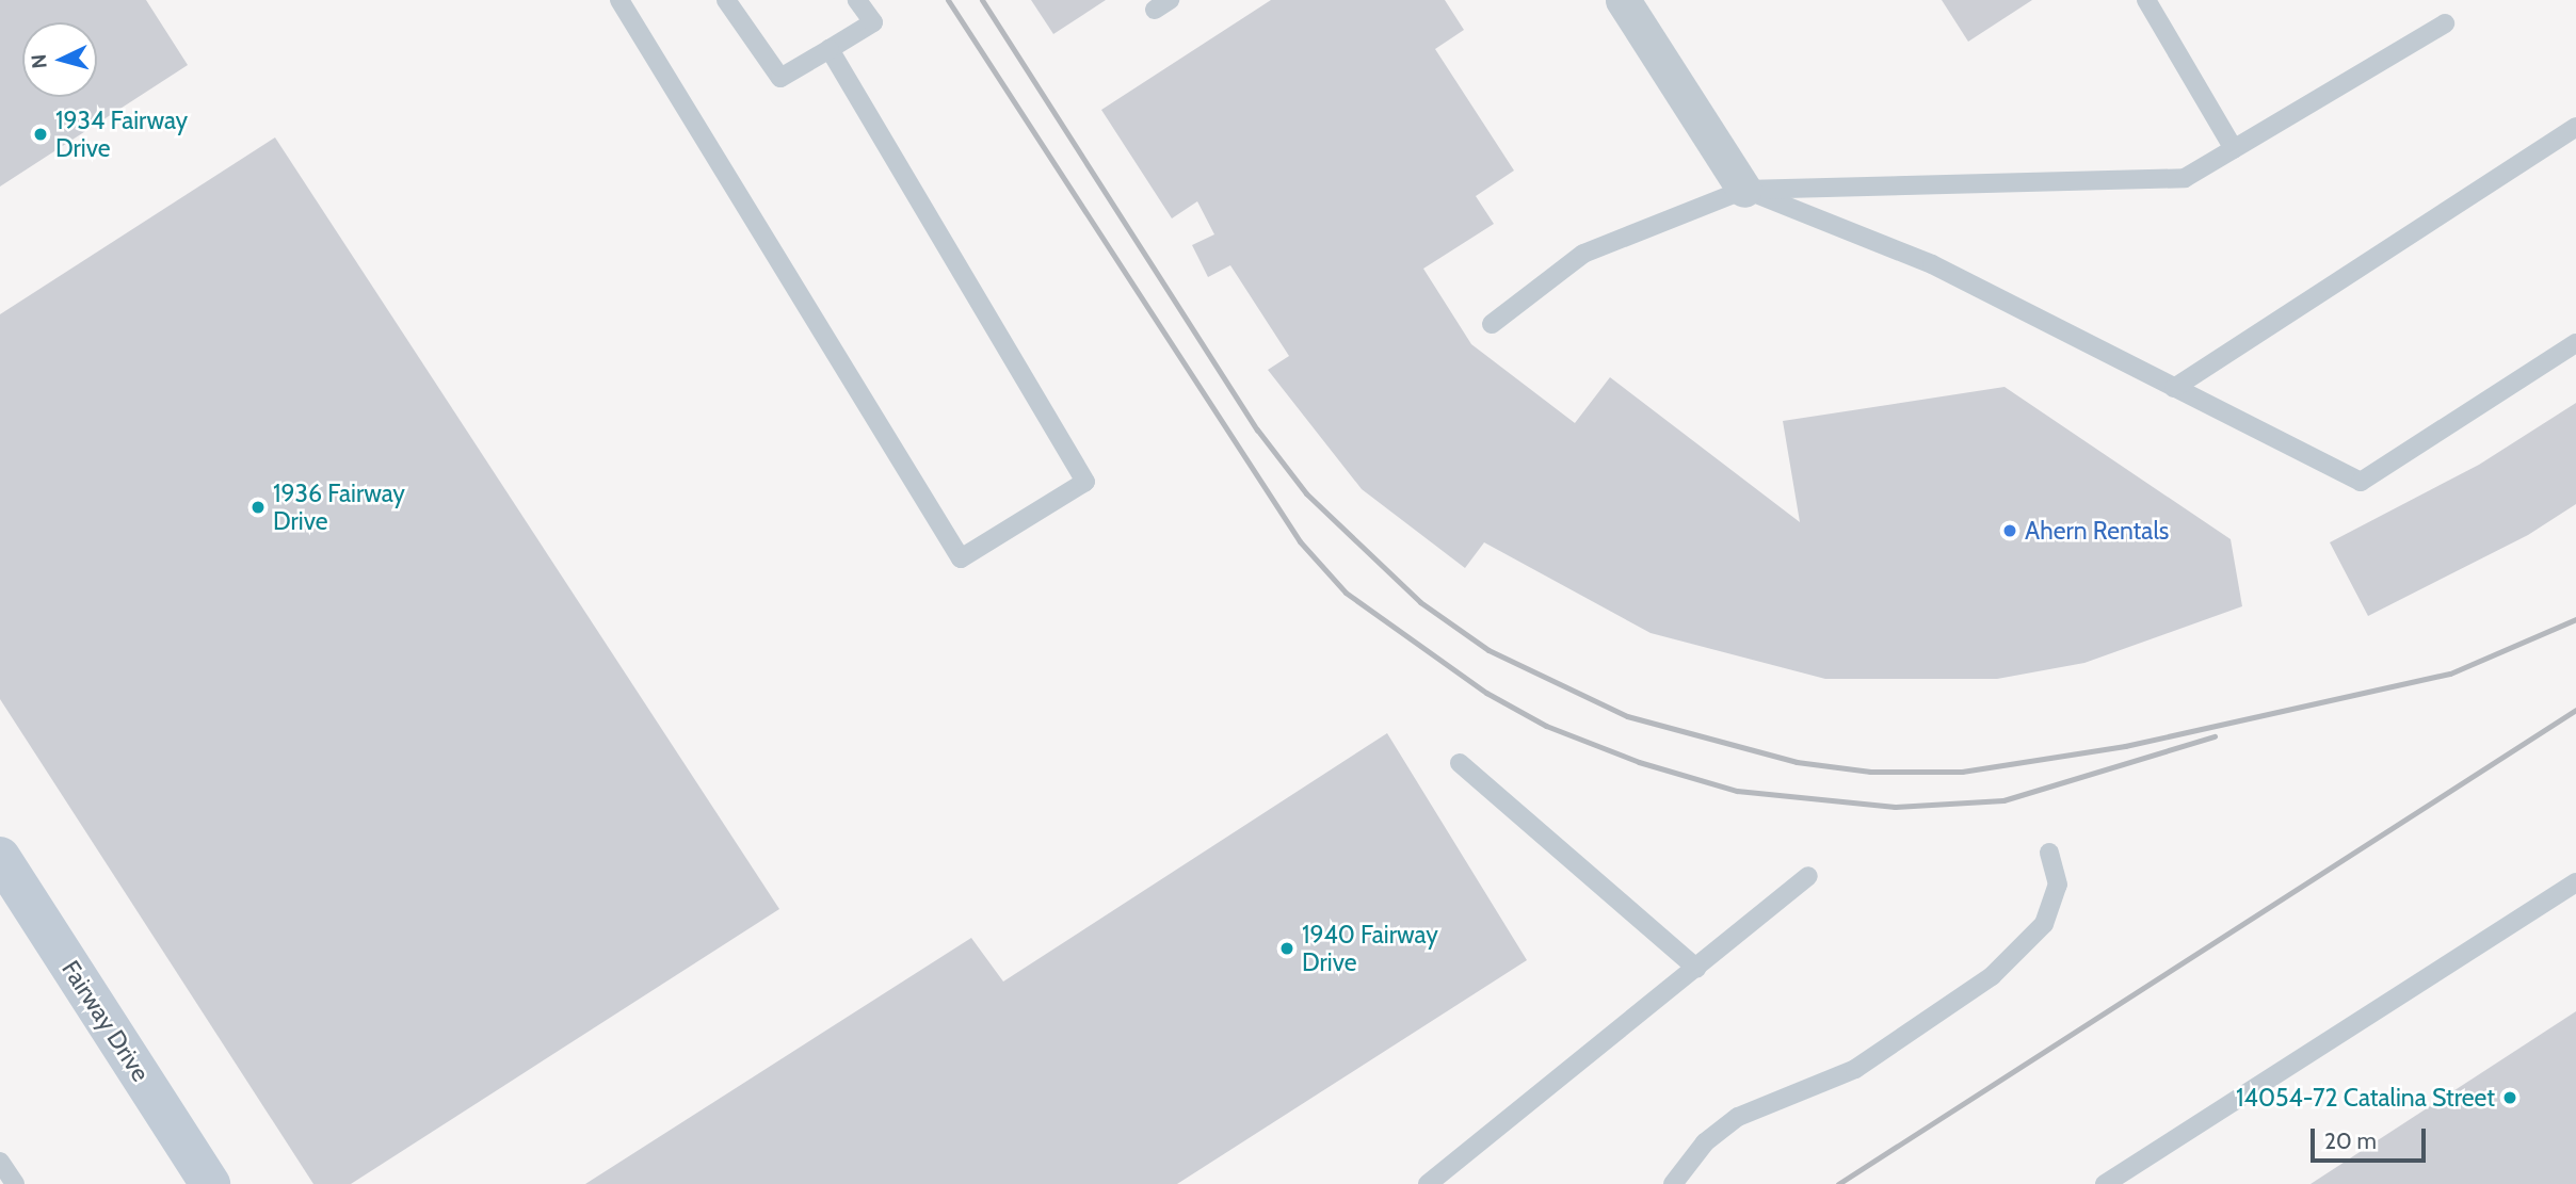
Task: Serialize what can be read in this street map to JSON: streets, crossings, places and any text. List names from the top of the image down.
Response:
{
  "streets": {
    "street": ["Fairway Drive"]
  },
  "places": [
    "1934 Fairway Drive",
    "1936 Fairway Drive",
    "Ahern Rentals",
    "1940 Fairway Drive",
    "14054-72 Catalina Street"
  ],
  "scale_bar": "20 m",
  "north": "left"
}
